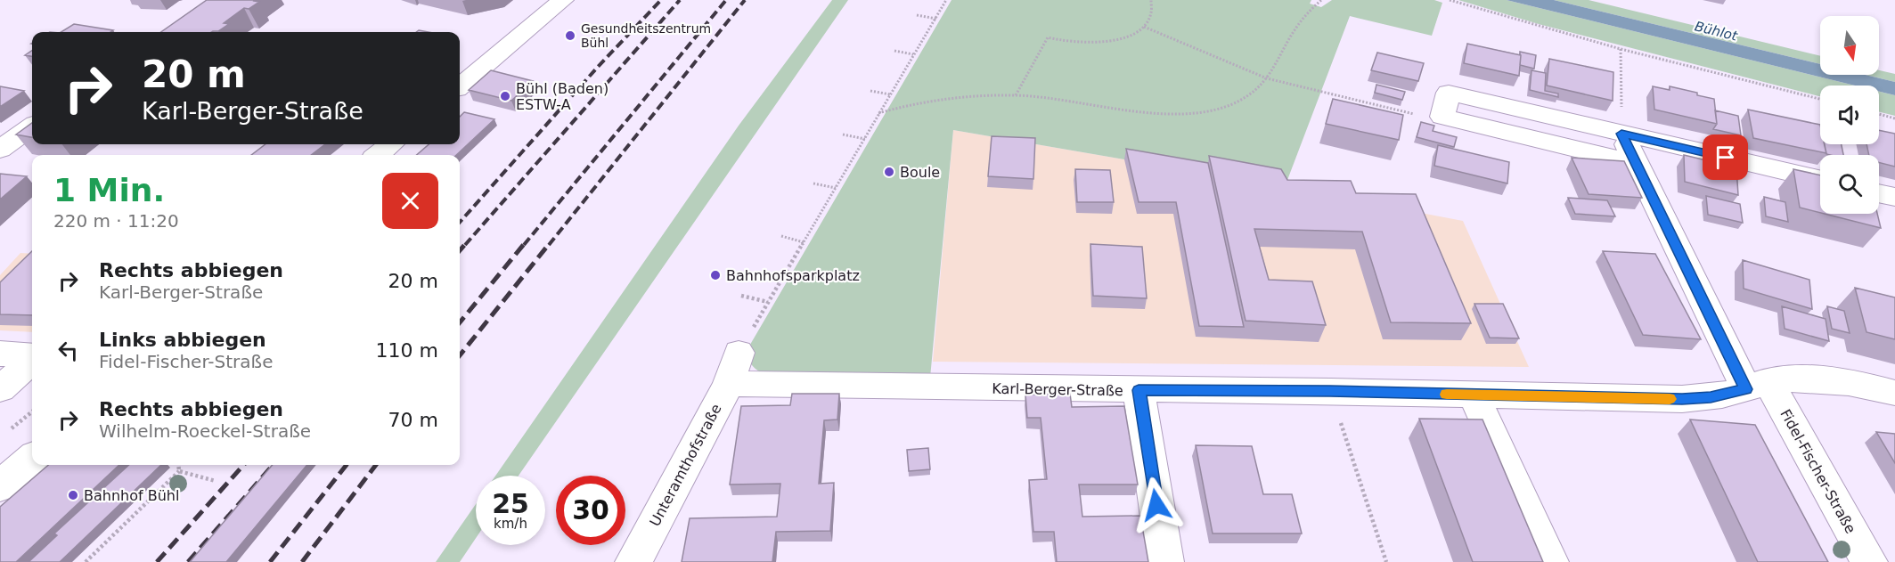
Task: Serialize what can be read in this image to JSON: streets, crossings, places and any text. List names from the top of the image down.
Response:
{
  "streets": {
    "street": ["Karl-Berger-Straße", "Unteramthofstraße", "Fidel-Fischer-Straße"]
  },
  "crossings": [
    ["Karl-Berger-Straße", "Unteramthofstraße"],
    ["Karl-Berger-Straße", "Fidel-Fischer-Straße"]
  ],
  "water": ["Bühlot"],
  "places": [
    "Gesundheitszentrum Bühl",
    "Bühl (Baden) ESTW-A",
    "Boule",
    "Bahnhofsparkplatz",
    "Bahnhof Bühl"
  ],
  "north": "bottom",
  "page": {
    "turn": ["20 m", "Karl-Berger-Straße"],
    "heading": ["1 Min.", "220 m · 11:20"],
    "list": [
      {
        "name": "Rechts abbiegen",
        "note": "Karl-Berger-Straße",
        "value": "20 m"
      },
      {
        "name": "Links abbiegen",
        "note": "Fidel-Fischer-Straße",
        "value": "110 m"
      },
      {
        "name": "Rechts abbiegen",
        "note": "Wilhelm-Roeckel-Straße",
        "value": "70 m"
      }
    ],
    "speed": "25 km/h",
    "limit": "30"
  }
}
